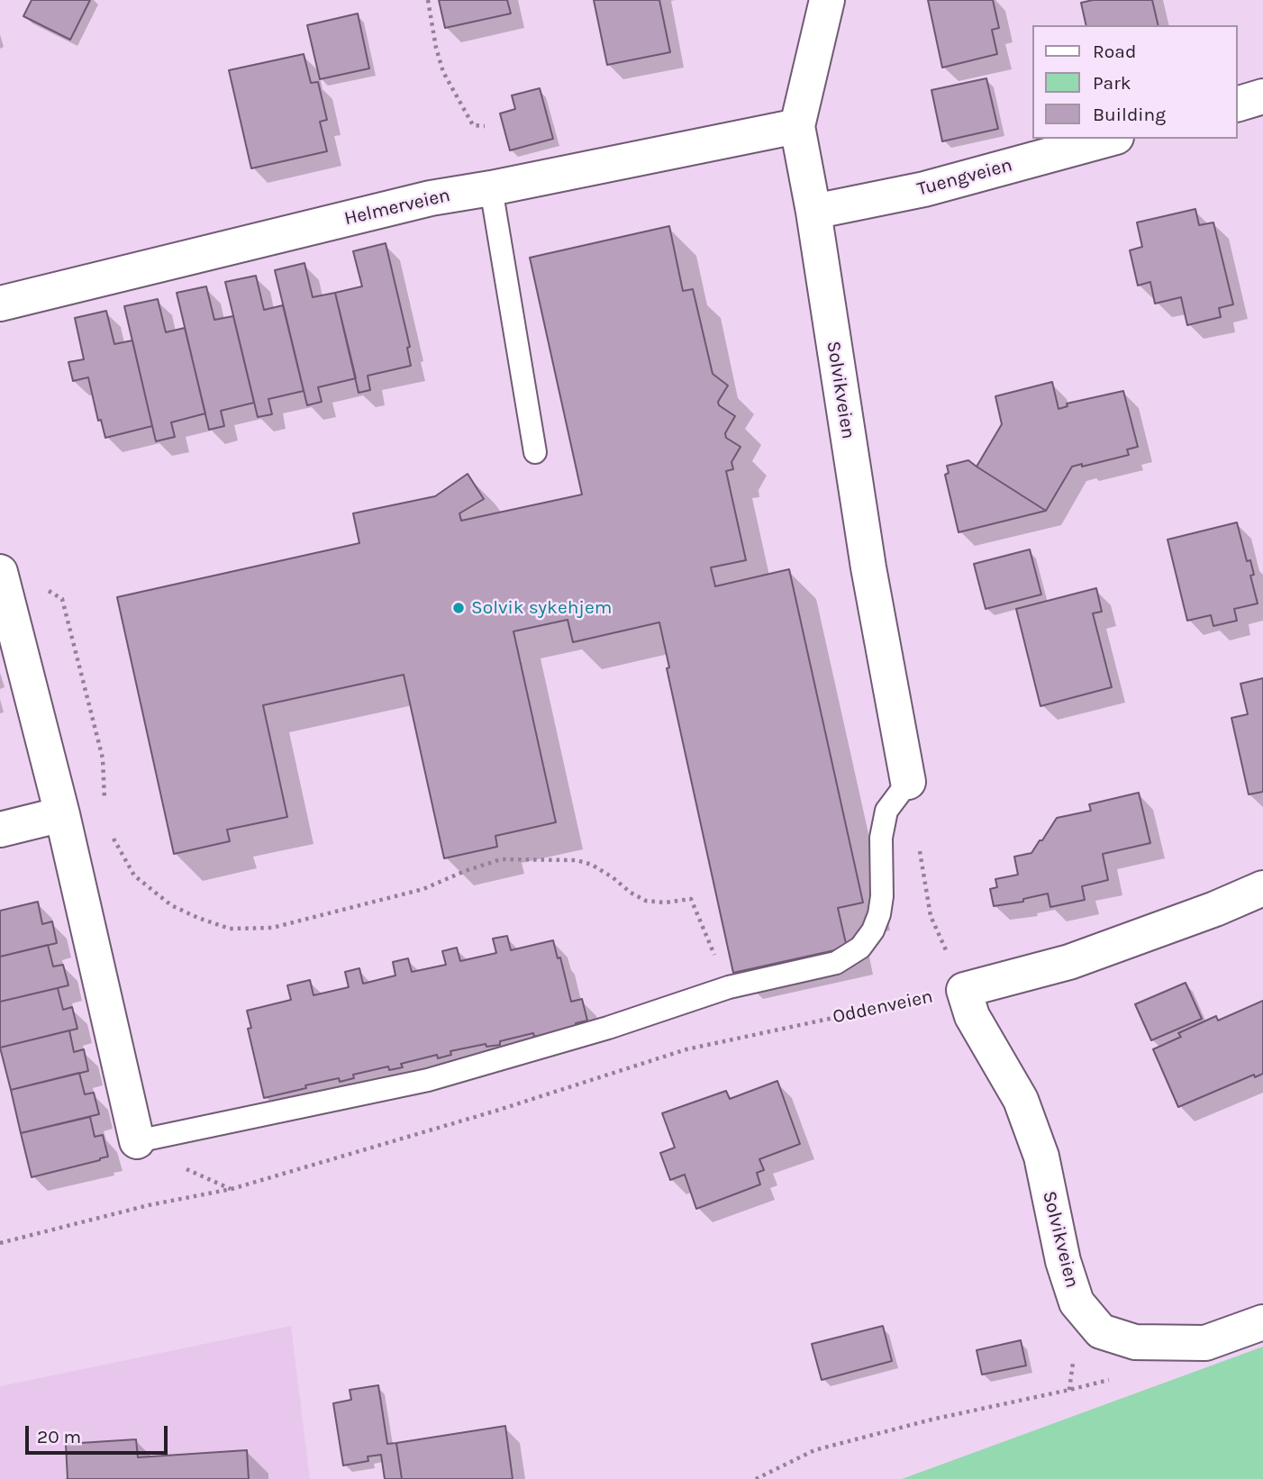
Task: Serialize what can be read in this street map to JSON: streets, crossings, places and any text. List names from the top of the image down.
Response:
{
  "streets": {
    "street": ["Tuengveien", "Helmerveien", "Solvikveien"],
    "path": ["Oddenveien"]
  },
  "crossings": [
    ["Tuengveien", "Solvikveien"],
    ["Helmerveien", "Solvikveien"],
    ["Solvikveien", "Oddenveien"]
  ],
  "places": ["Solvik sykehjem"],
  "legend": ["Road", "Park", "Building"],
  "scale_bar": "20 m"
}
